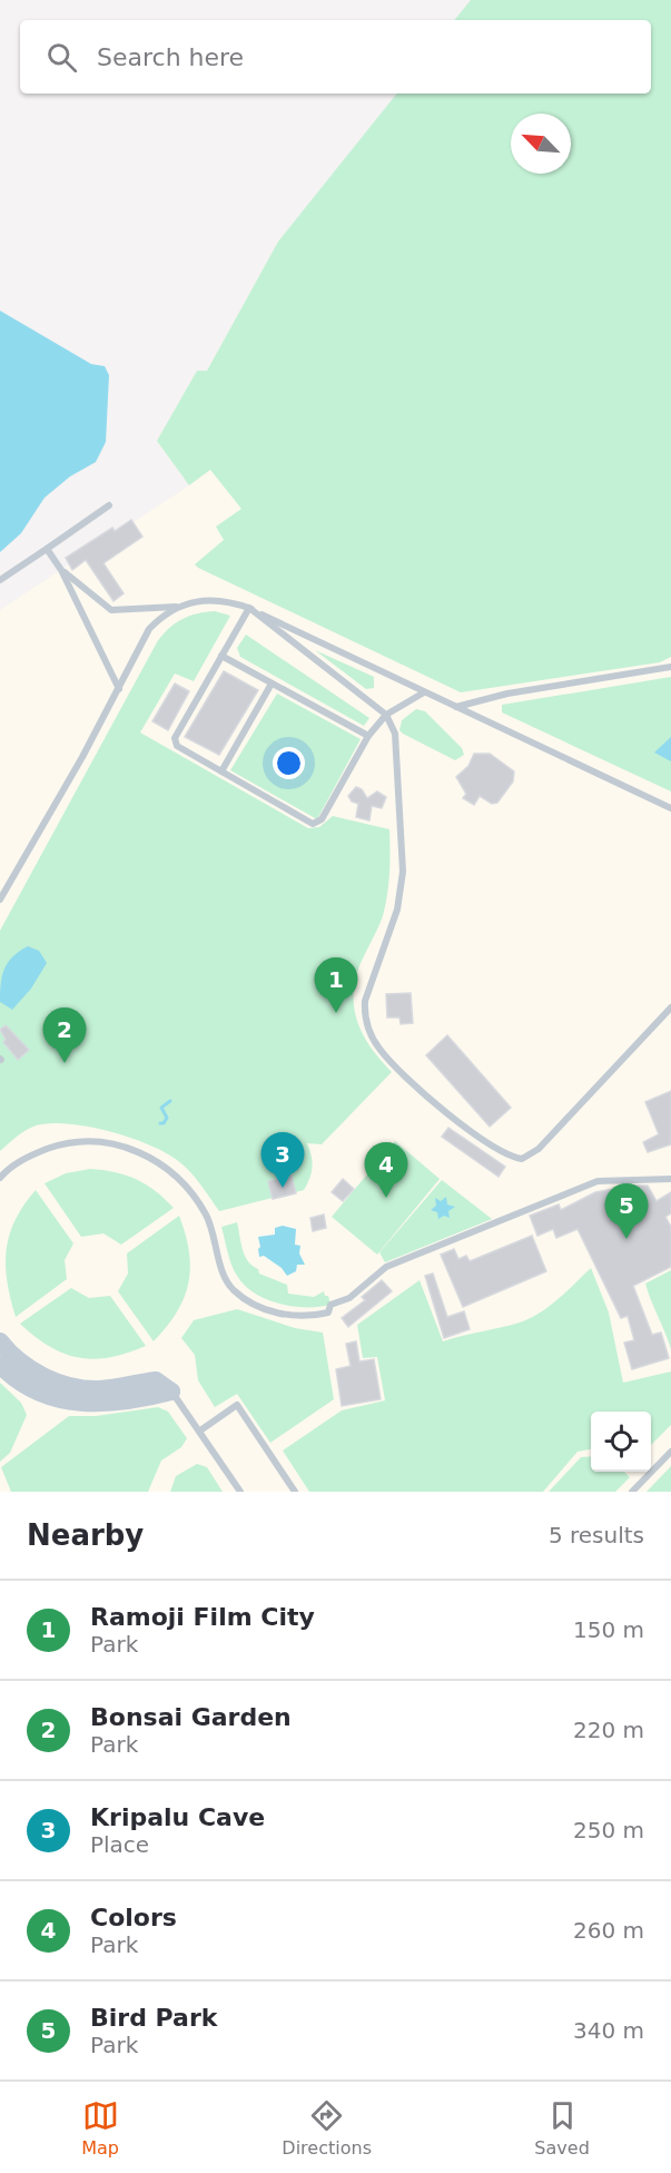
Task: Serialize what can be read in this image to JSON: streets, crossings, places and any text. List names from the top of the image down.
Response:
{
  "north": "top left",
  "page": {
    "search": "Search here",
    "pins": [
      "1",
      "2",
      "3",
      "4",
      "5"
    ],
    "heading": ["Nearby", "5 results"],
    "list": [
      {
        "mark": "1",
        "name": "Ramoji Film City",
        "note": "Park",
        "value": "150 m"
      },
      {
        "mark": "2",
        "name": "Bonsai Garden",
        "note": "Park",
        "value": "220 m"
      },
      {
        "mark": "3",
        "name": "Kripalu Cave",
        "note": "Place",
        "value": "250 m"
      },
      {
        "mark": "4",
        "name": "Colors",
        "note": "Park",
        "value": "260 m"
      },
      {
        "mark": "5",
        "name": "Bird Park",
        "note": "Park",
        "value": "340 m"
      }
    ],
    "nav": ["Map", "Directions", "Saved"]
  }
}
